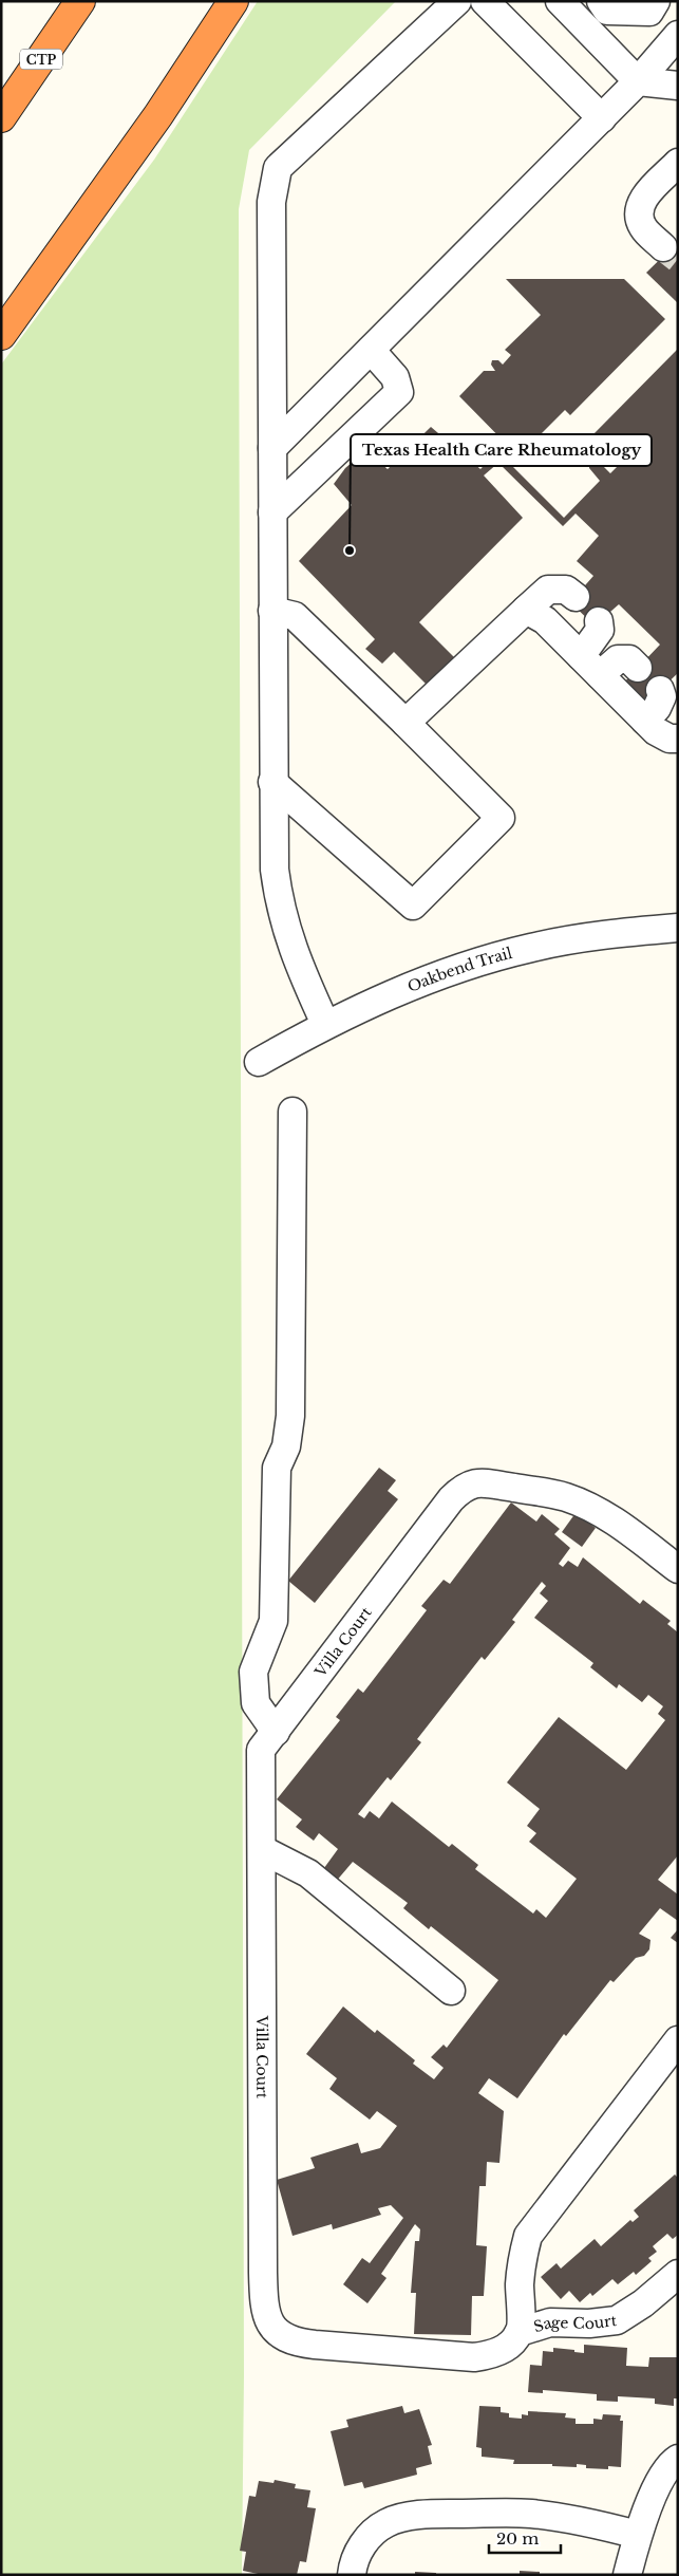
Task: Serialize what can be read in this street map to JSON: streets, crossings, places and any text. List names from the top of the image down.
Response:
{
  "streets": {
    "highway": ["CTP"],
    "street": ["Oakbend Trail", "Villa Court", "Sage Court"]
  },
  "crossings": [
    ["Villa Court", "Sage Court"]
  ],
  "places": ["Texas Health Care Rheumatology"],
  "scale_bar": "20 m"
}
